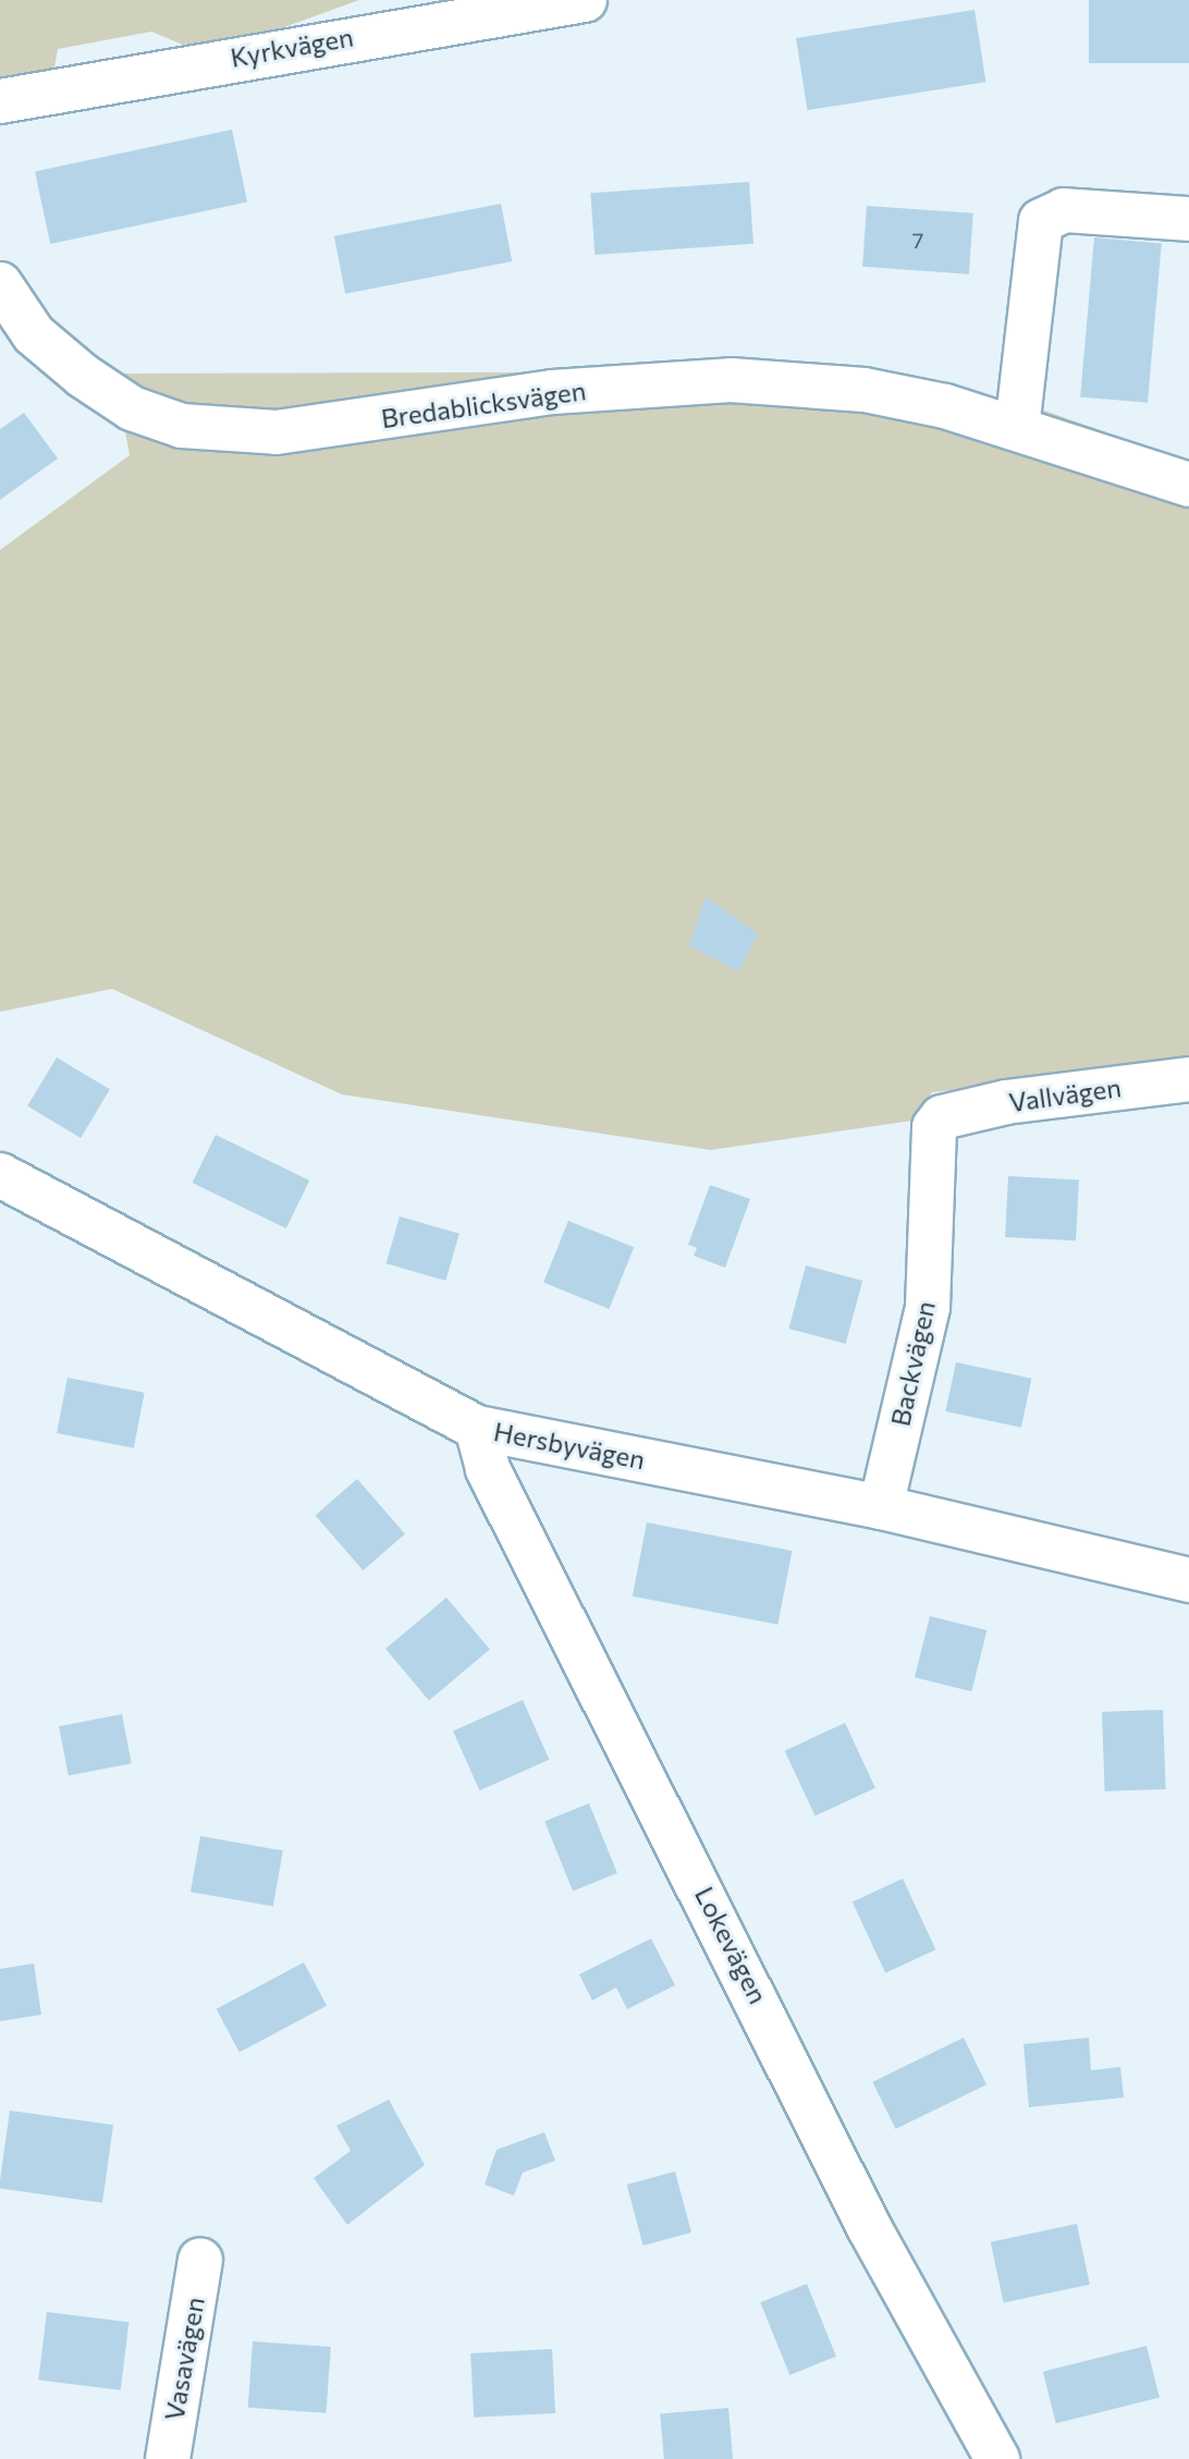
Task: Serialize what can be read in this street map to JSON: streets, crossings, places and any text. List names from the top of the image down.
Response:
{
  "streets": {
    "street": [
      "Kyrkvägen",
      "Bredablicksvägen",
      "Vallvägen",
      "Backvägen",
      "Hersbyvägen",
      "Lokevägen",
      "Vasavägen"
    ]
  },
  "crossings": [
    ["Vallvägen", "Backvägen"],
    ["Backvägen", "Hersbyvägen"],
    ["Hersbyvägen", "Lokevägen"]
  ],
  "house_numbers": ["7"]
}
